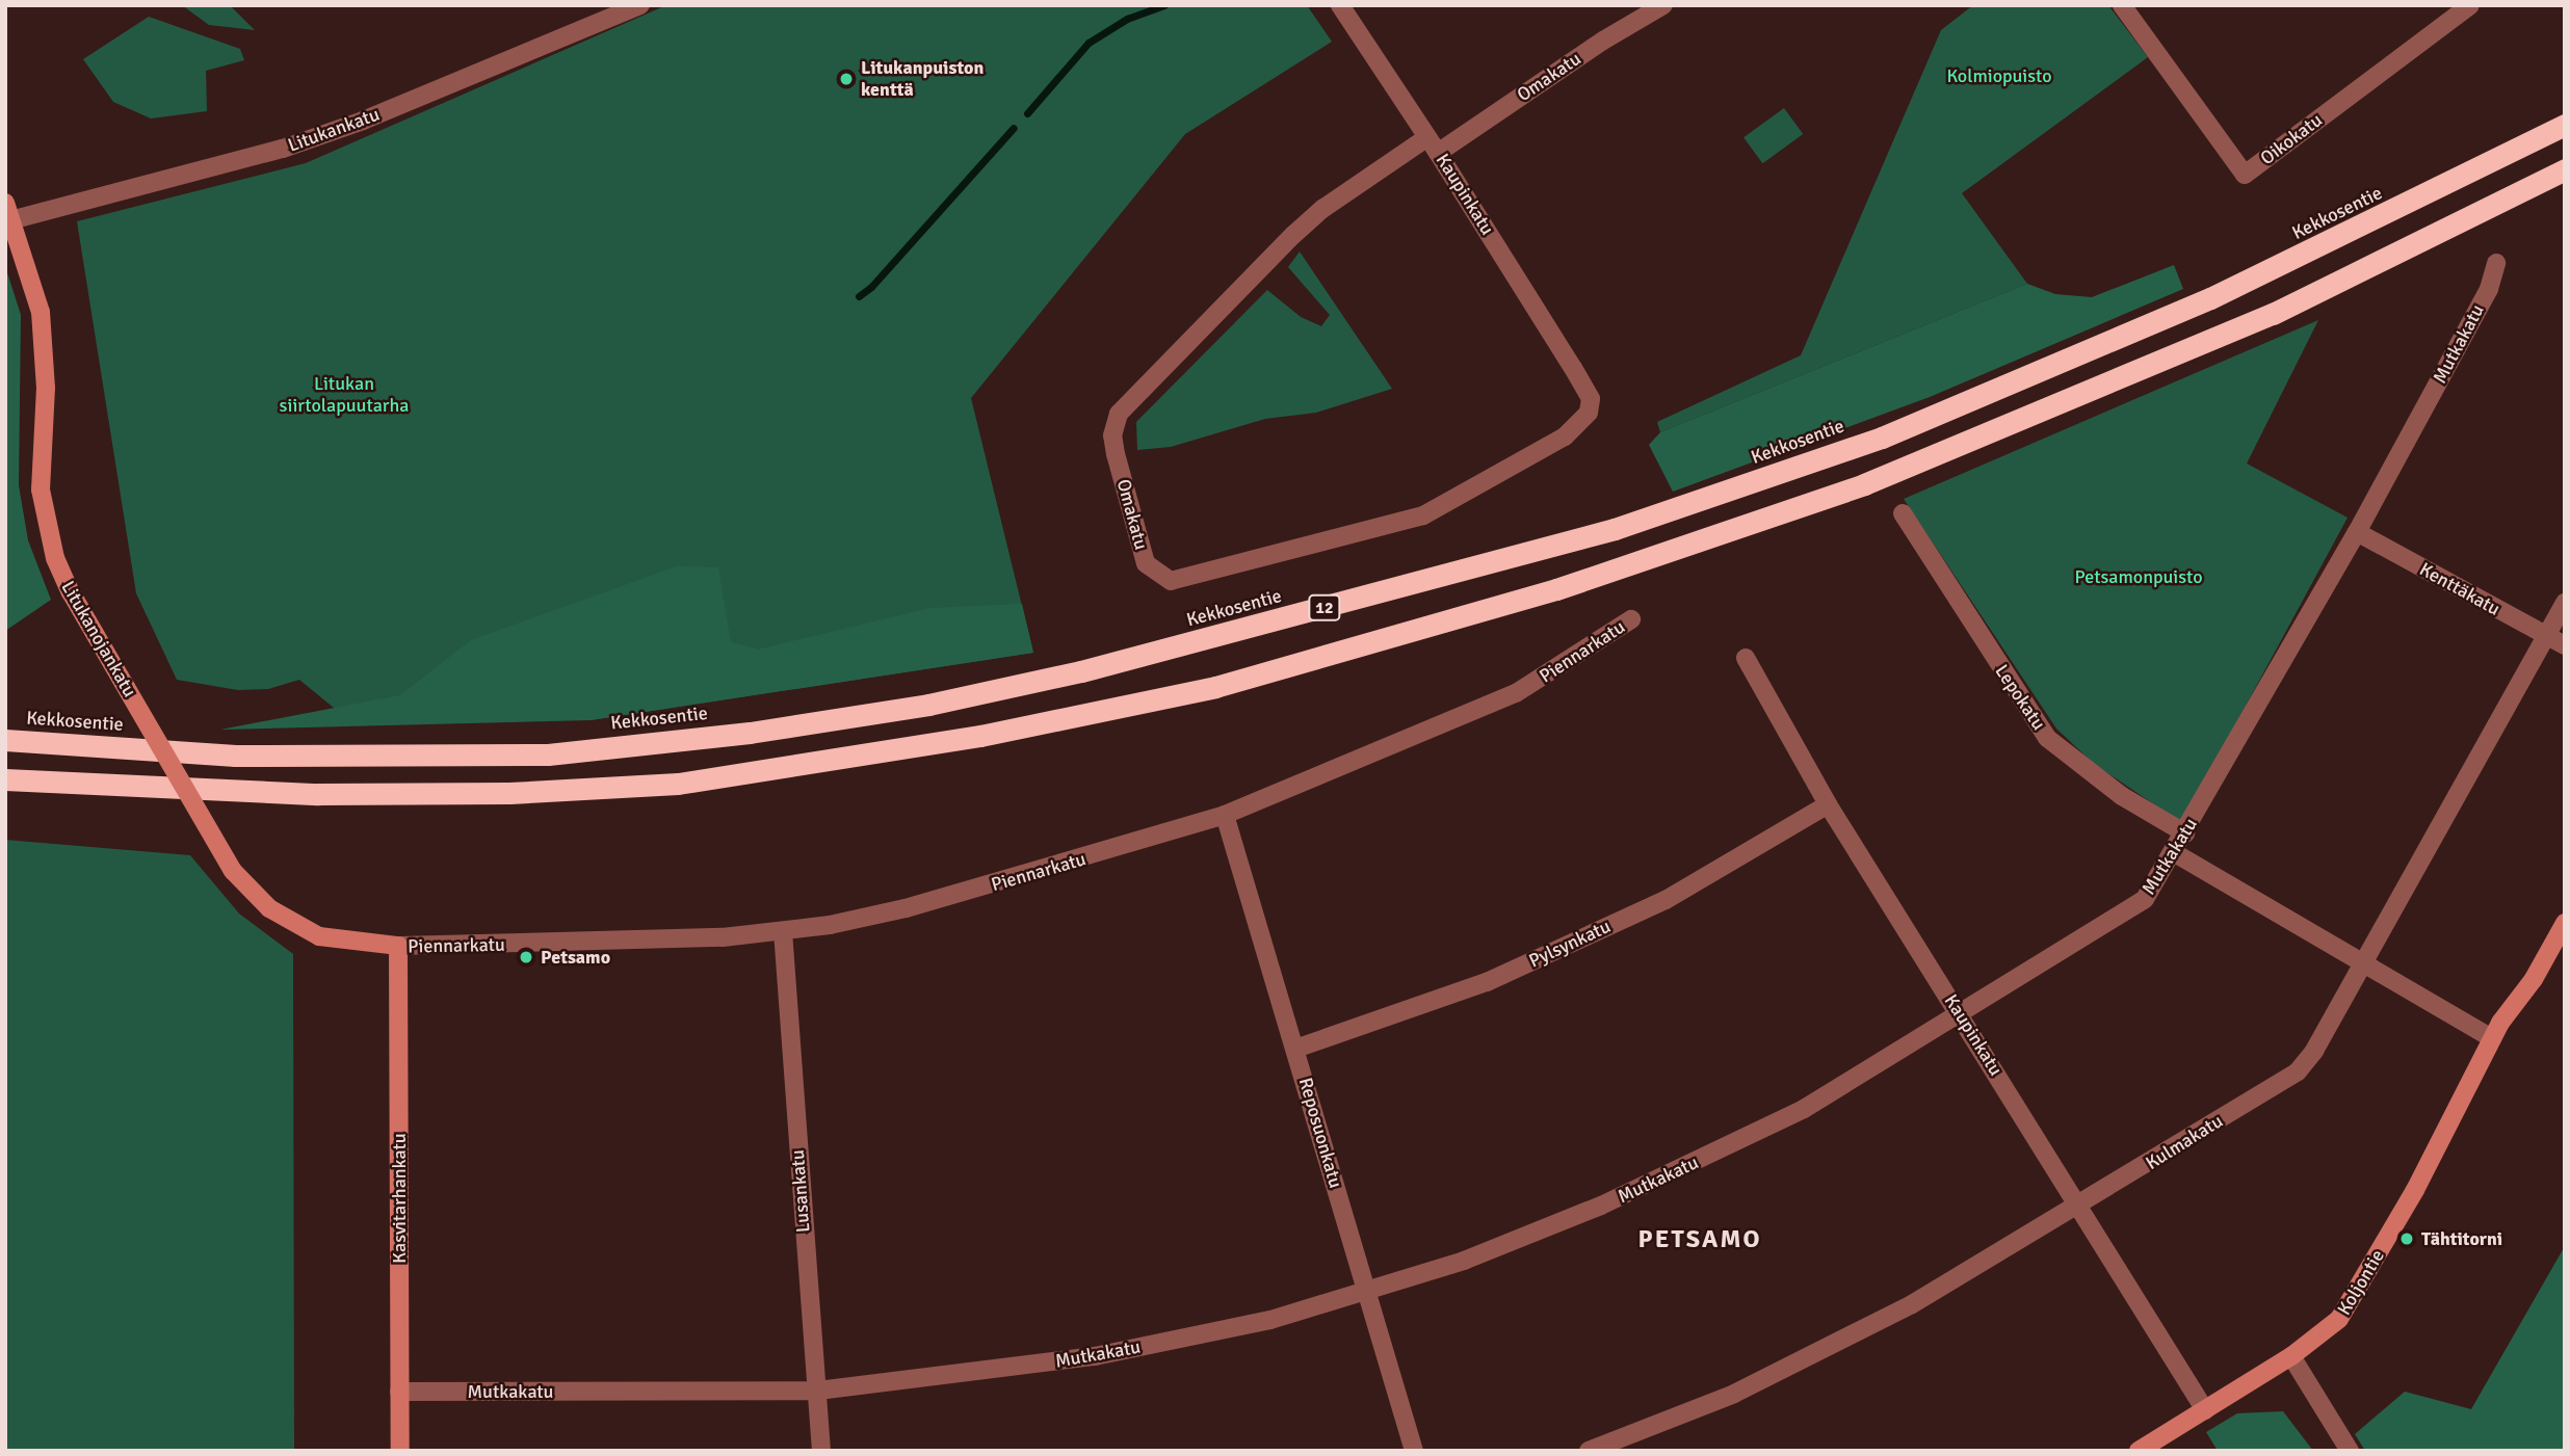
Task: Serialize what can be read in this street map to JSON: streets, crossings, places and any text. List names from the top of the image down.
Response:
{
  "streets": {
    "highway": ["Kekkosentie", "12"],
    "street": [
      "Omakatu",
      "Litukankatu",
      "Oikokatu",
      "Kaupinkatu",
      "Mutkakatu",
      "Kenttäkatu",
      "Litukanojankatu",
      "Piennarkatu",
      "Lepokatu",
      "Pylsynkatu",
      "Reposuonkatu",
      "Kulmakatu",
      "Lusankatu",
      "Kasvitarhankatu",
      "Koljontie"
    ]
  },
  "crossings": [
    ["Omakatu", "Kaupinkatu"],
    ["Litukankatu", "Litukanojankatu"],
    ["Kaupinkatu", "Mutkakatu"],
    ["Kaupinkatu", "Pylsynkatu"],
    ["Kaupinkatu", "Kulmakatu"],
    ["Kaupinkatu", "Koljontie"],
    ["Mutkakatu", "Kenttäkatu"],
    ["Mutkakatu", "Lepokatu"],
    ["Mutkakatu", "Reposuonkatu"],
    ["Mutkakatu", "Lusankatu"],
    ["Mutkakatu", "Kasvitarhankatu"],
    ["Kenttäkatu", "Kulmakatu"],
    ["Litukanojankatu", "Piennarkatu"],
    ["Litukanojankatu", "Kasvitarhankatu"],
    ["Piennarkatu", "Reposuonkatu"],
    ["Piennarkatu", "Lusankatu"],
    ["Piennarkatu", "Kasvitarhankatu"],
    ["Pylsynkatu", "Reposuonkatu"]
  ],
  "districts": ["PETSAMO"],
  "parks": ["Kolmiopuisto", "Litukan siirtolapuutarha", "Petsamonpuisto"],
  "places": ["Litukanpuiston kenttä", "Petsamo", "Tähtitorni"]
}
